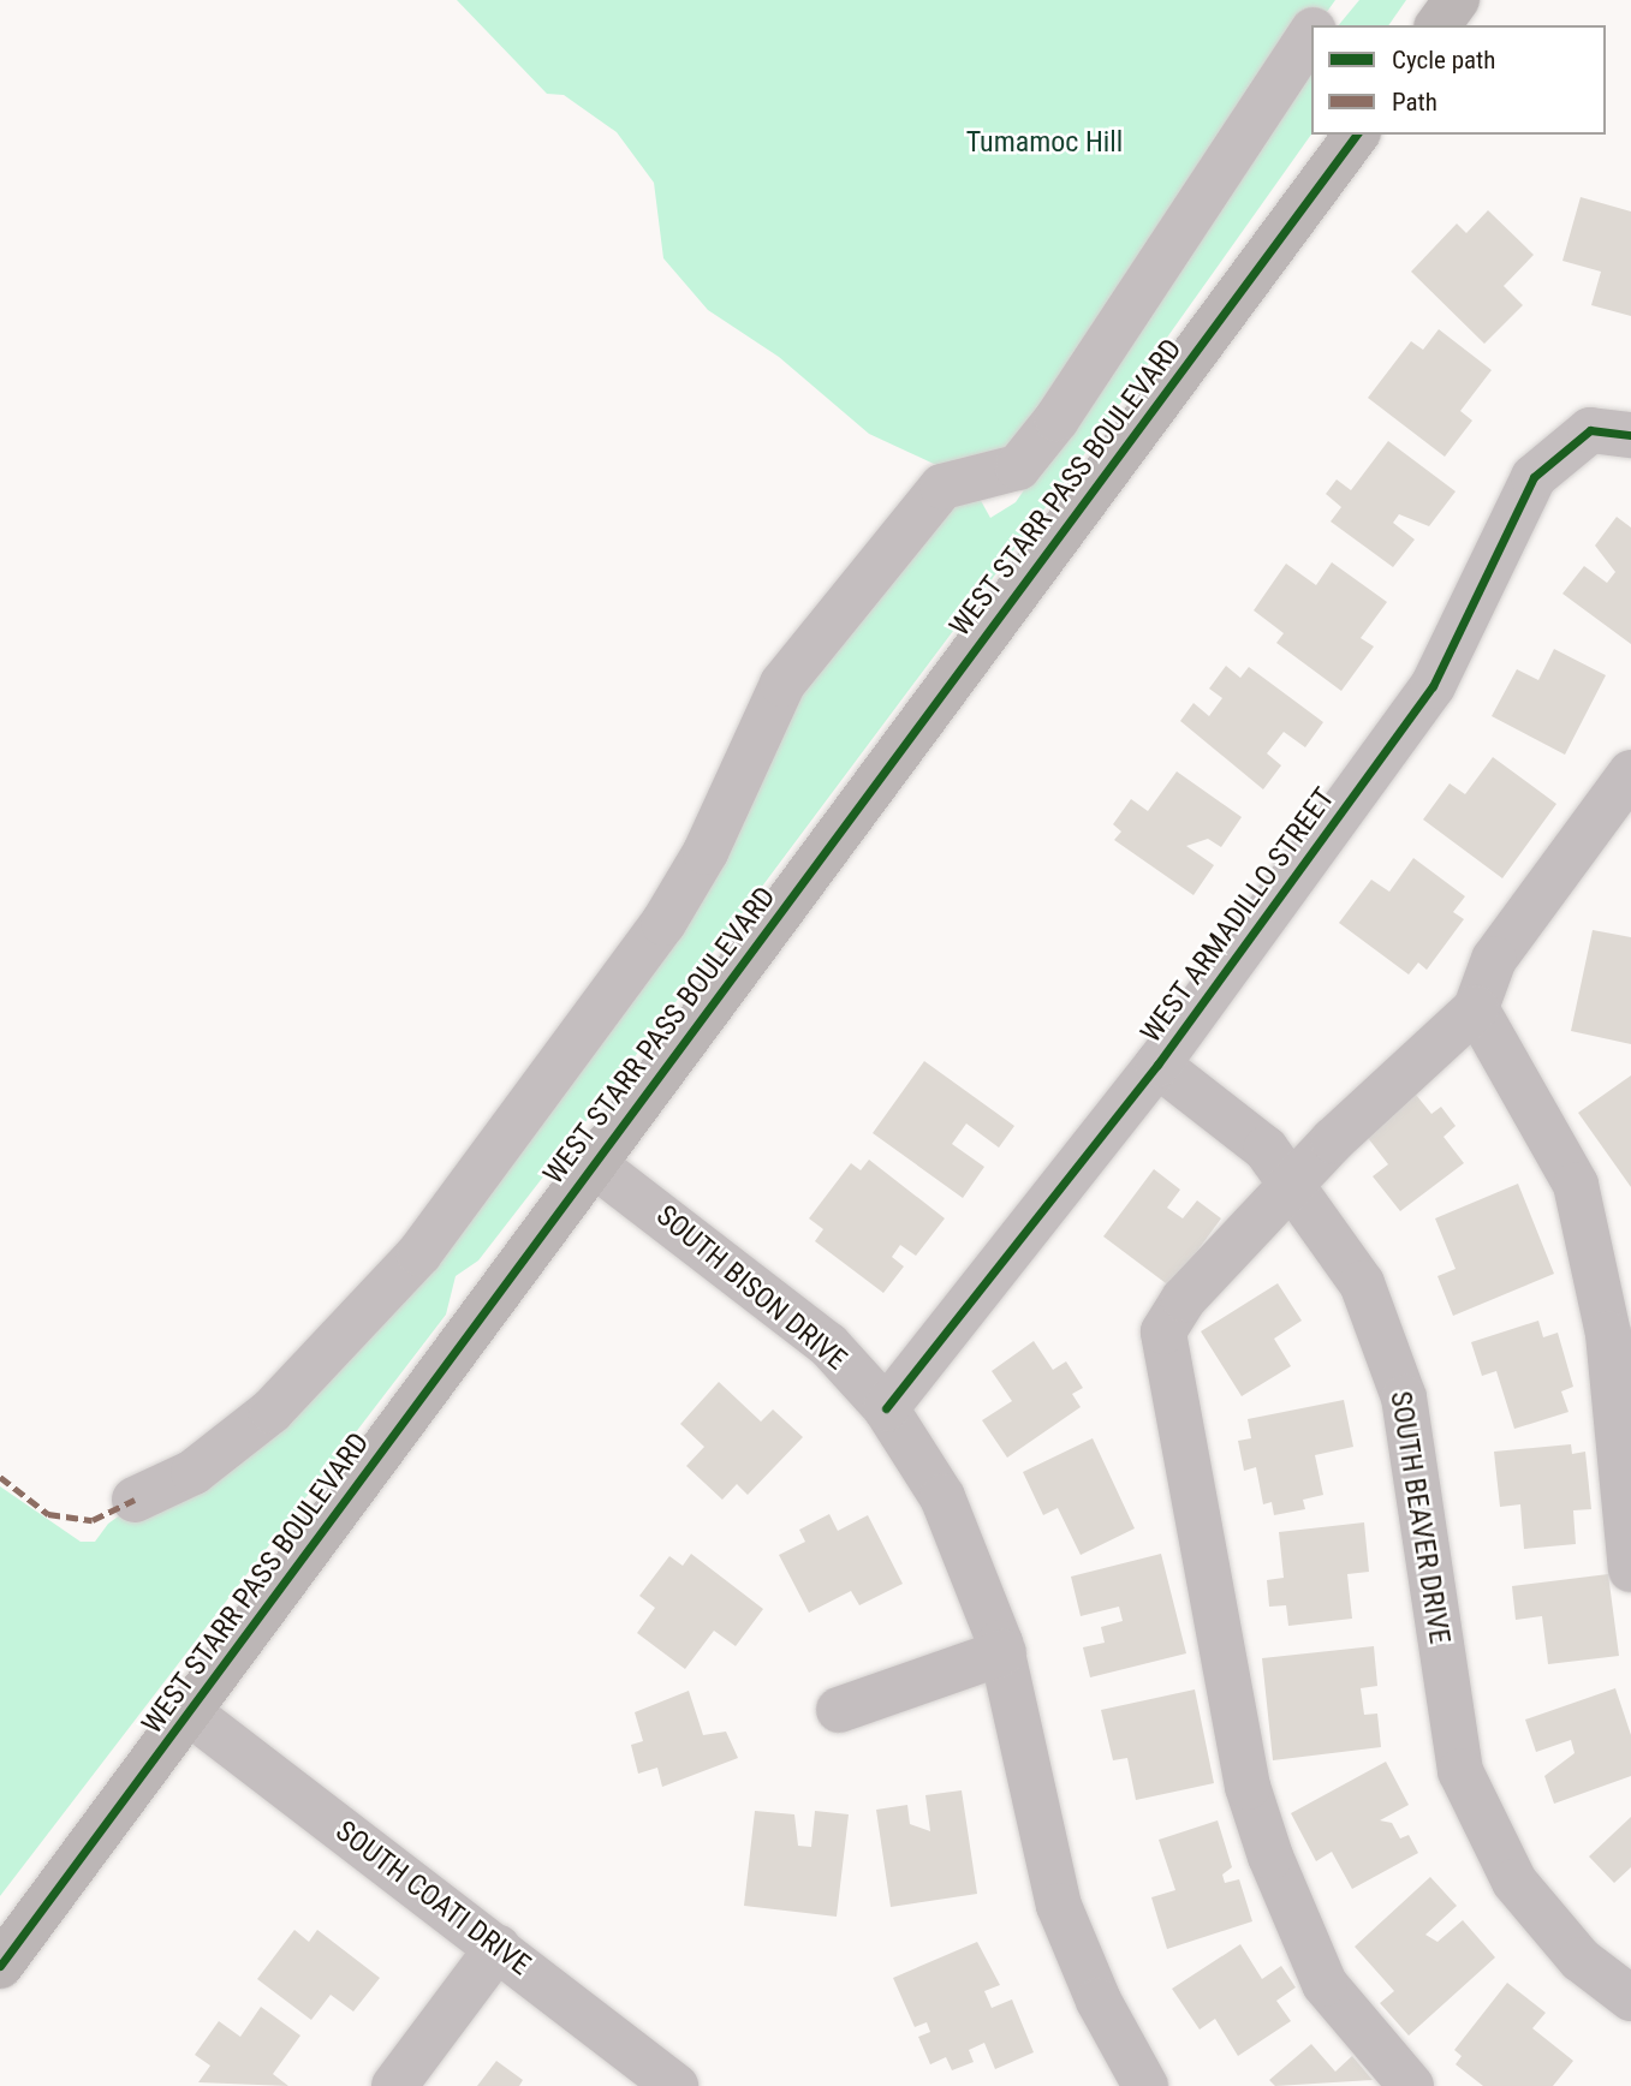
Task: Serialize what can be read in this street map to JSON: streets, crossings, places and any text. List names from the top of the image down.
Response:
{
  "streets": {
    "main road": ["WEST STARR PASS BOULEVARD"],
    "street": [
      "WEST ARMADILLO STREET",
      "SOUTH BISON DRIVE",
      "SOUTH BEAVER DRIVE",
      "SOUTH COATI DRIVE"
    ]
  },
  "crossings": [
    ["WEST STARR PASS BOULEVARD", "SOUTH BISON DRIVE"],
    ["WEST STARR PASS BOULEVARD", "SOUTH COATI DRIVE"],
    ["WEST ARMADILLO STREET", "SOUTH BISON DRIVE"],
    ["WEST ARMADILLO STREET", "SOUTH BEAVER DRIVE"]
  ],
  "parks": ["Tumamoc Hill"],
  "legend": ["Cycle path", "Path"]
}
